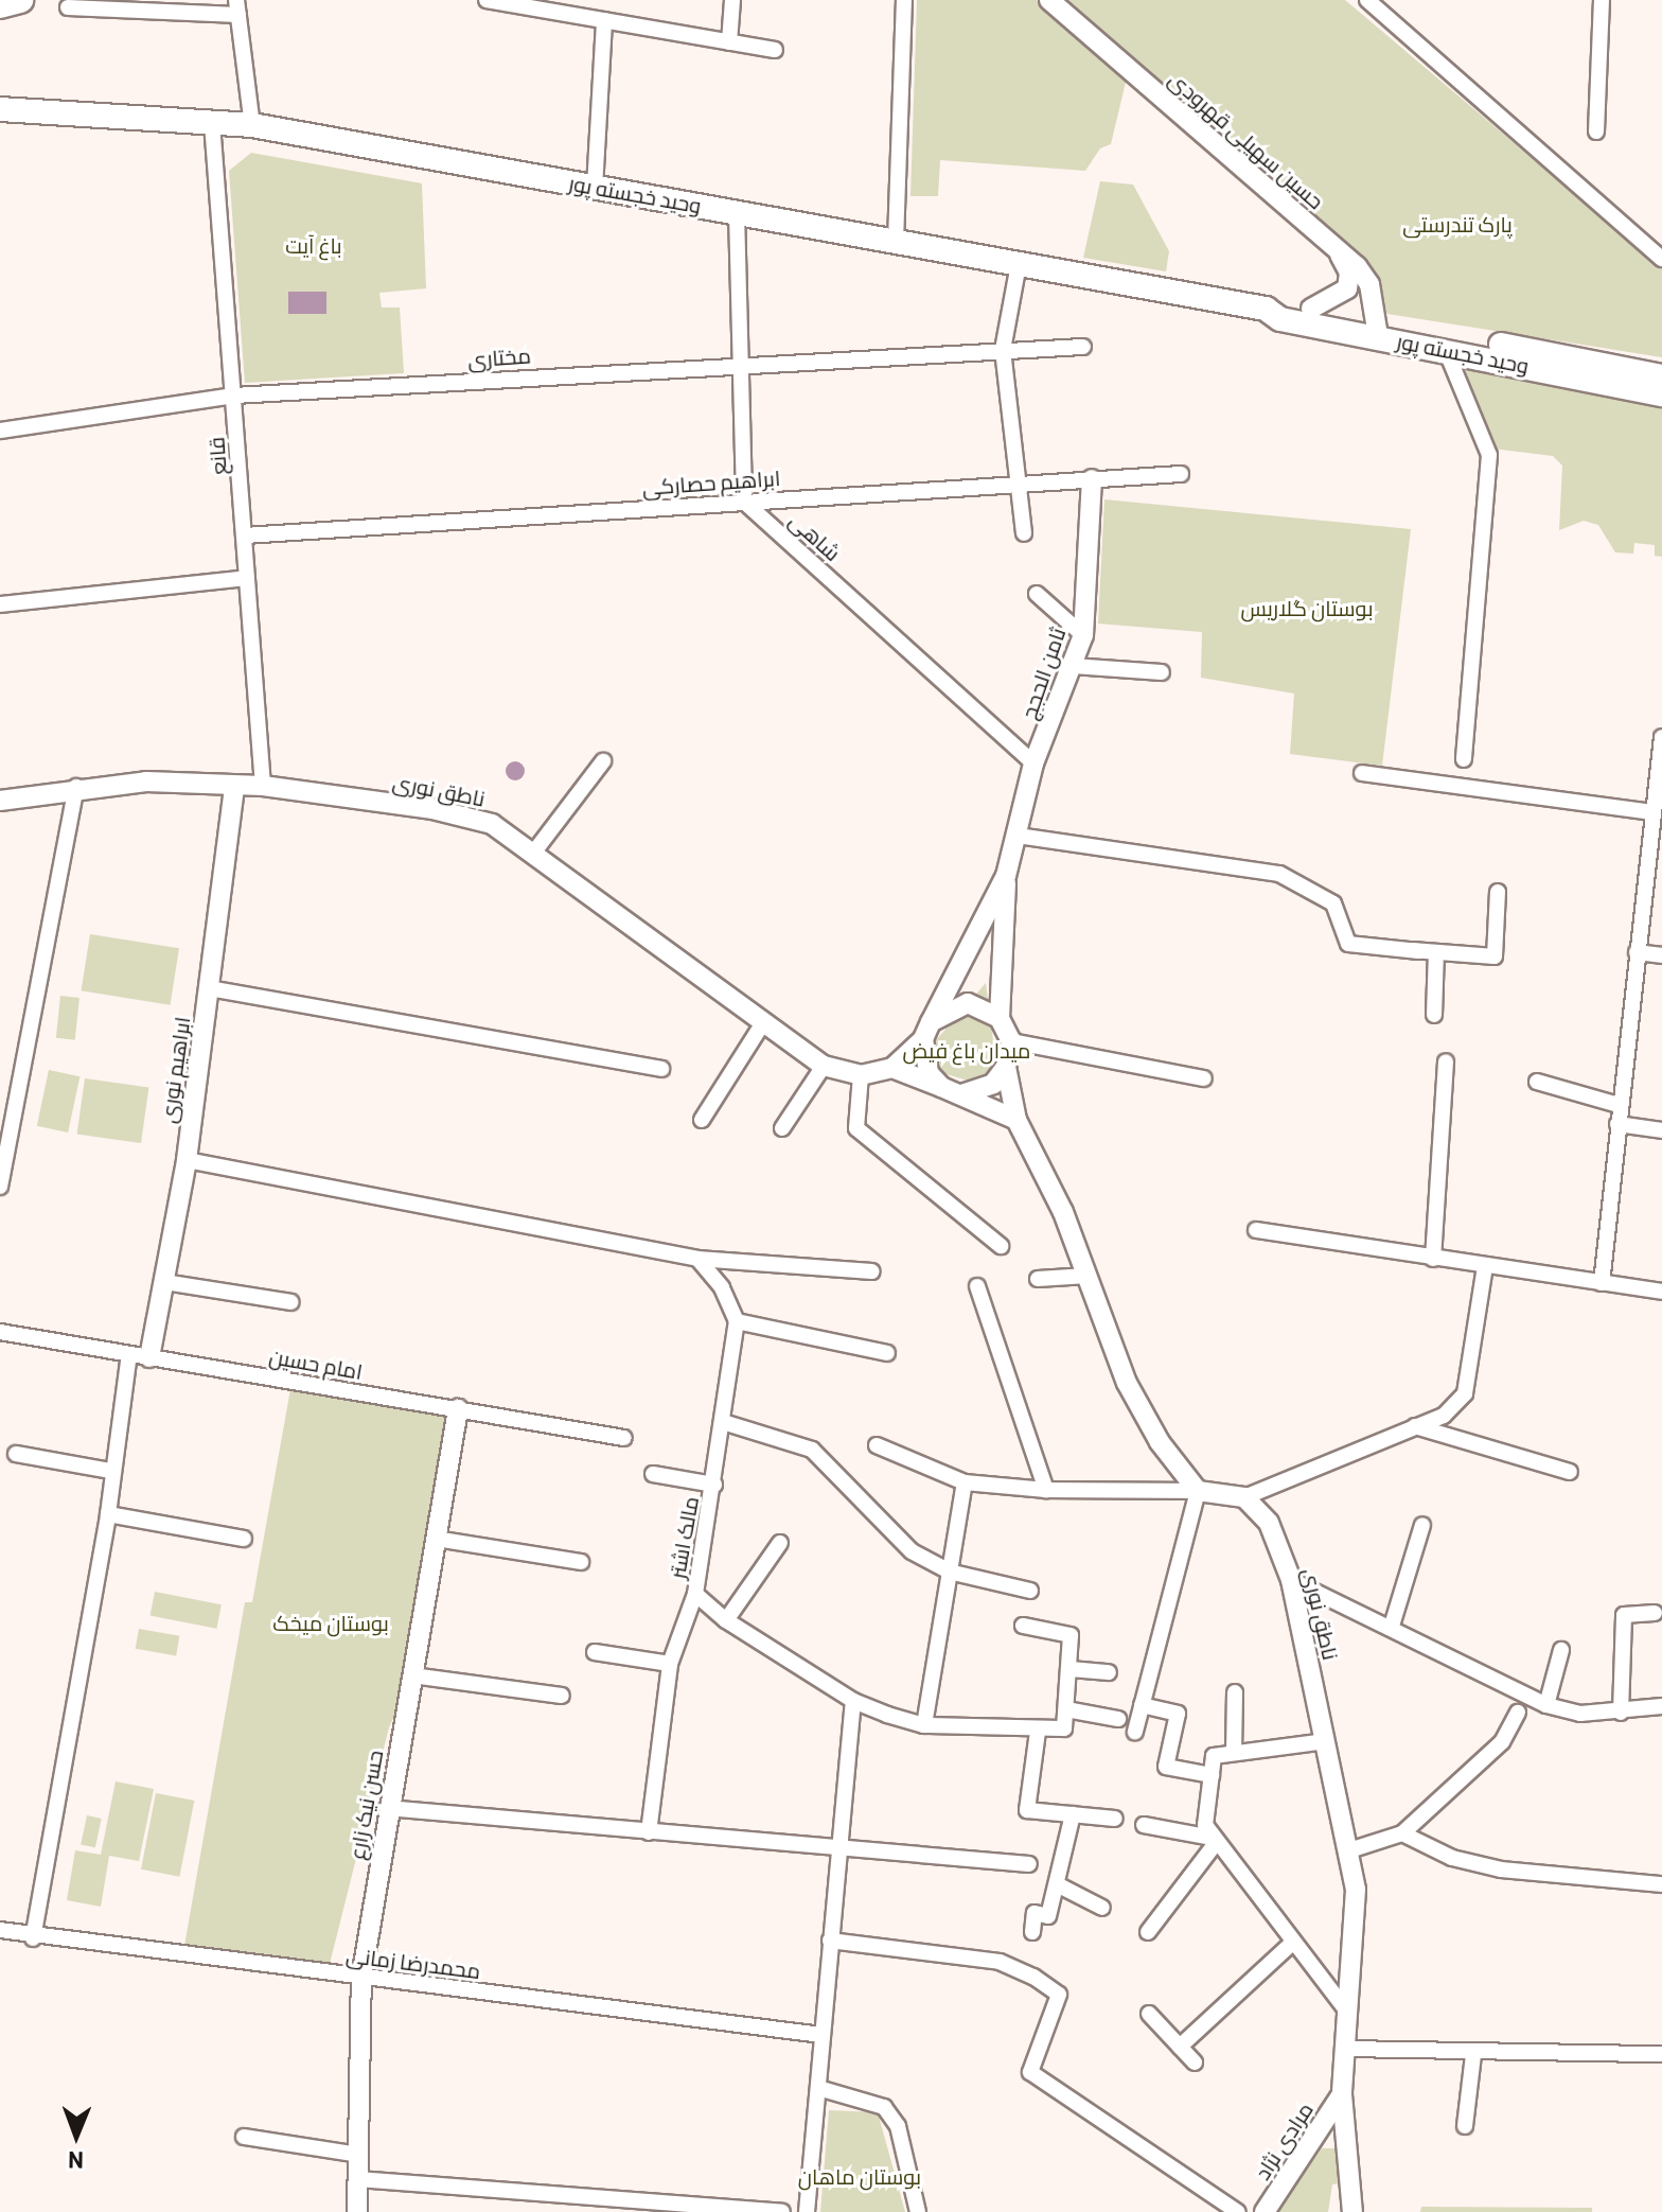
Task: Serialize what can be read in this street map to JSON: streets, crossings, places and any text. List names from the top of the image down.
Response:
{
  "streets": {
    "main road": ["وحید خجسته پور"],
    "street": [
      "حسین سهیلی قهرودی",
      "مختاری",
      "قانع",
      "ابراهیم حصارکی",
      "شاهی",
      "ثامن الحجج",
      "ناطق نوری",
      "ابراهیم نوری",
      "امام حسین",
      "مالک اشتر",
      "حسن نیک زارع",
      "محمدرضا زمانی",
      "مرادی نژاد"
    ]
  },
  "crossings": [
    ["حسین سهیلی قهرودی", "وحید خجسته پور"],
    ["وحید خجسته پور", "قانع"],
    ["مختاری", "قانع"],
    ["قانع", "ابراهیم حصارکی"],
    ["قانع", "ناطق نوری"],
    ["ابراهیم حصارکی", "شاهی"],
    ["ابراهیم حصارکی", "ثامن الحجج"],
    ["شاهی", "ثامن الحجج"],
    ["ناطق نوری", "ابراهیم نوری"],
    ["ناطق نوری", "مرادی نژاد"],
    ["ابراهیم نوری", "امام حسین"],
    ["امام حسین", "حسن نیک زارع"],
    ["حسن نیک زارع", "محمدرضا زمانی"]
  ],
  "parks": [
    "پارک تندرستی",
    "باغ آیت",
    "بوستان گلاریس",
    "میدان باغ فیض",
    "بوستان میخک",
    "بوستان ماهان"
  ],
  "north": "bottom"
}
